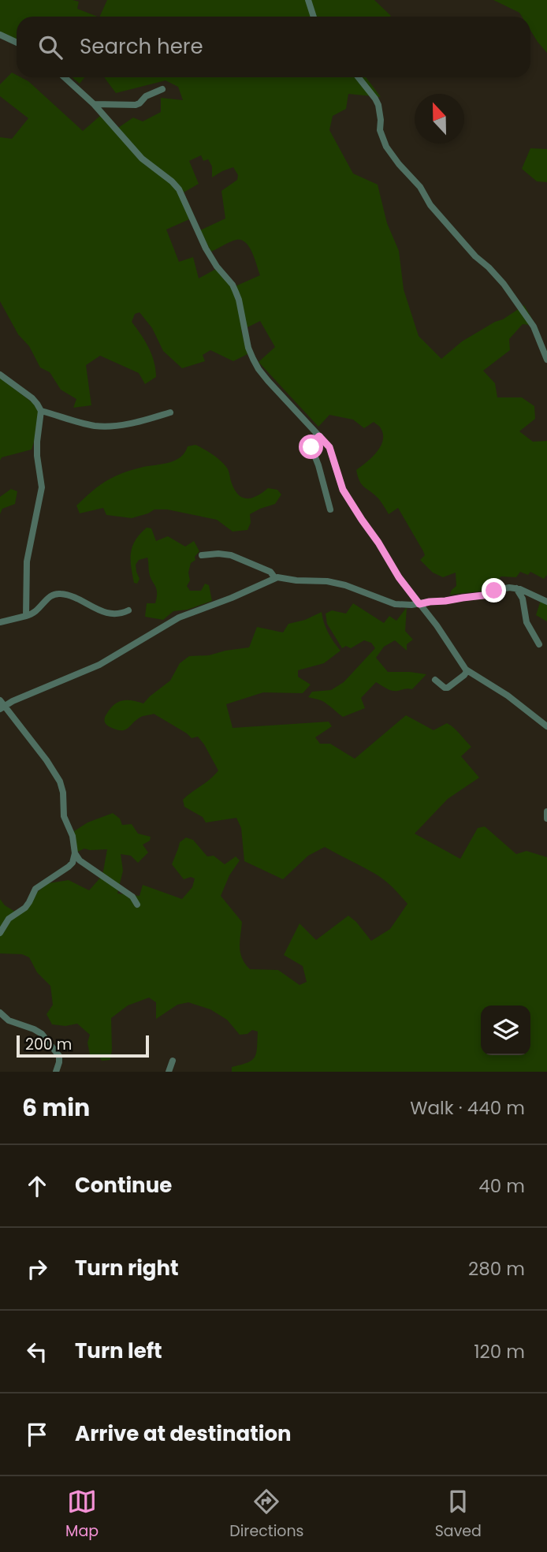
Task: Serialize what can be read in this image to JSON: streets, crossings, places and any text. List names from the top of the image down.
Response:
{
  "scale_bar": "200 m",
  "north": "top",
  "page": {
    "search": "Search here",
    "scale": "200 m",
    "heading": ["6 min", "Walk · 440 m"],
    "list": [
      ["Continue", "40 m"],
      ["Turn right", "280 m"],
      ["Turn left", "120 m"],
      "Arrive at destination"
    ],
    "nav": ["Map", "Directions", "Saved"]
  }
}
